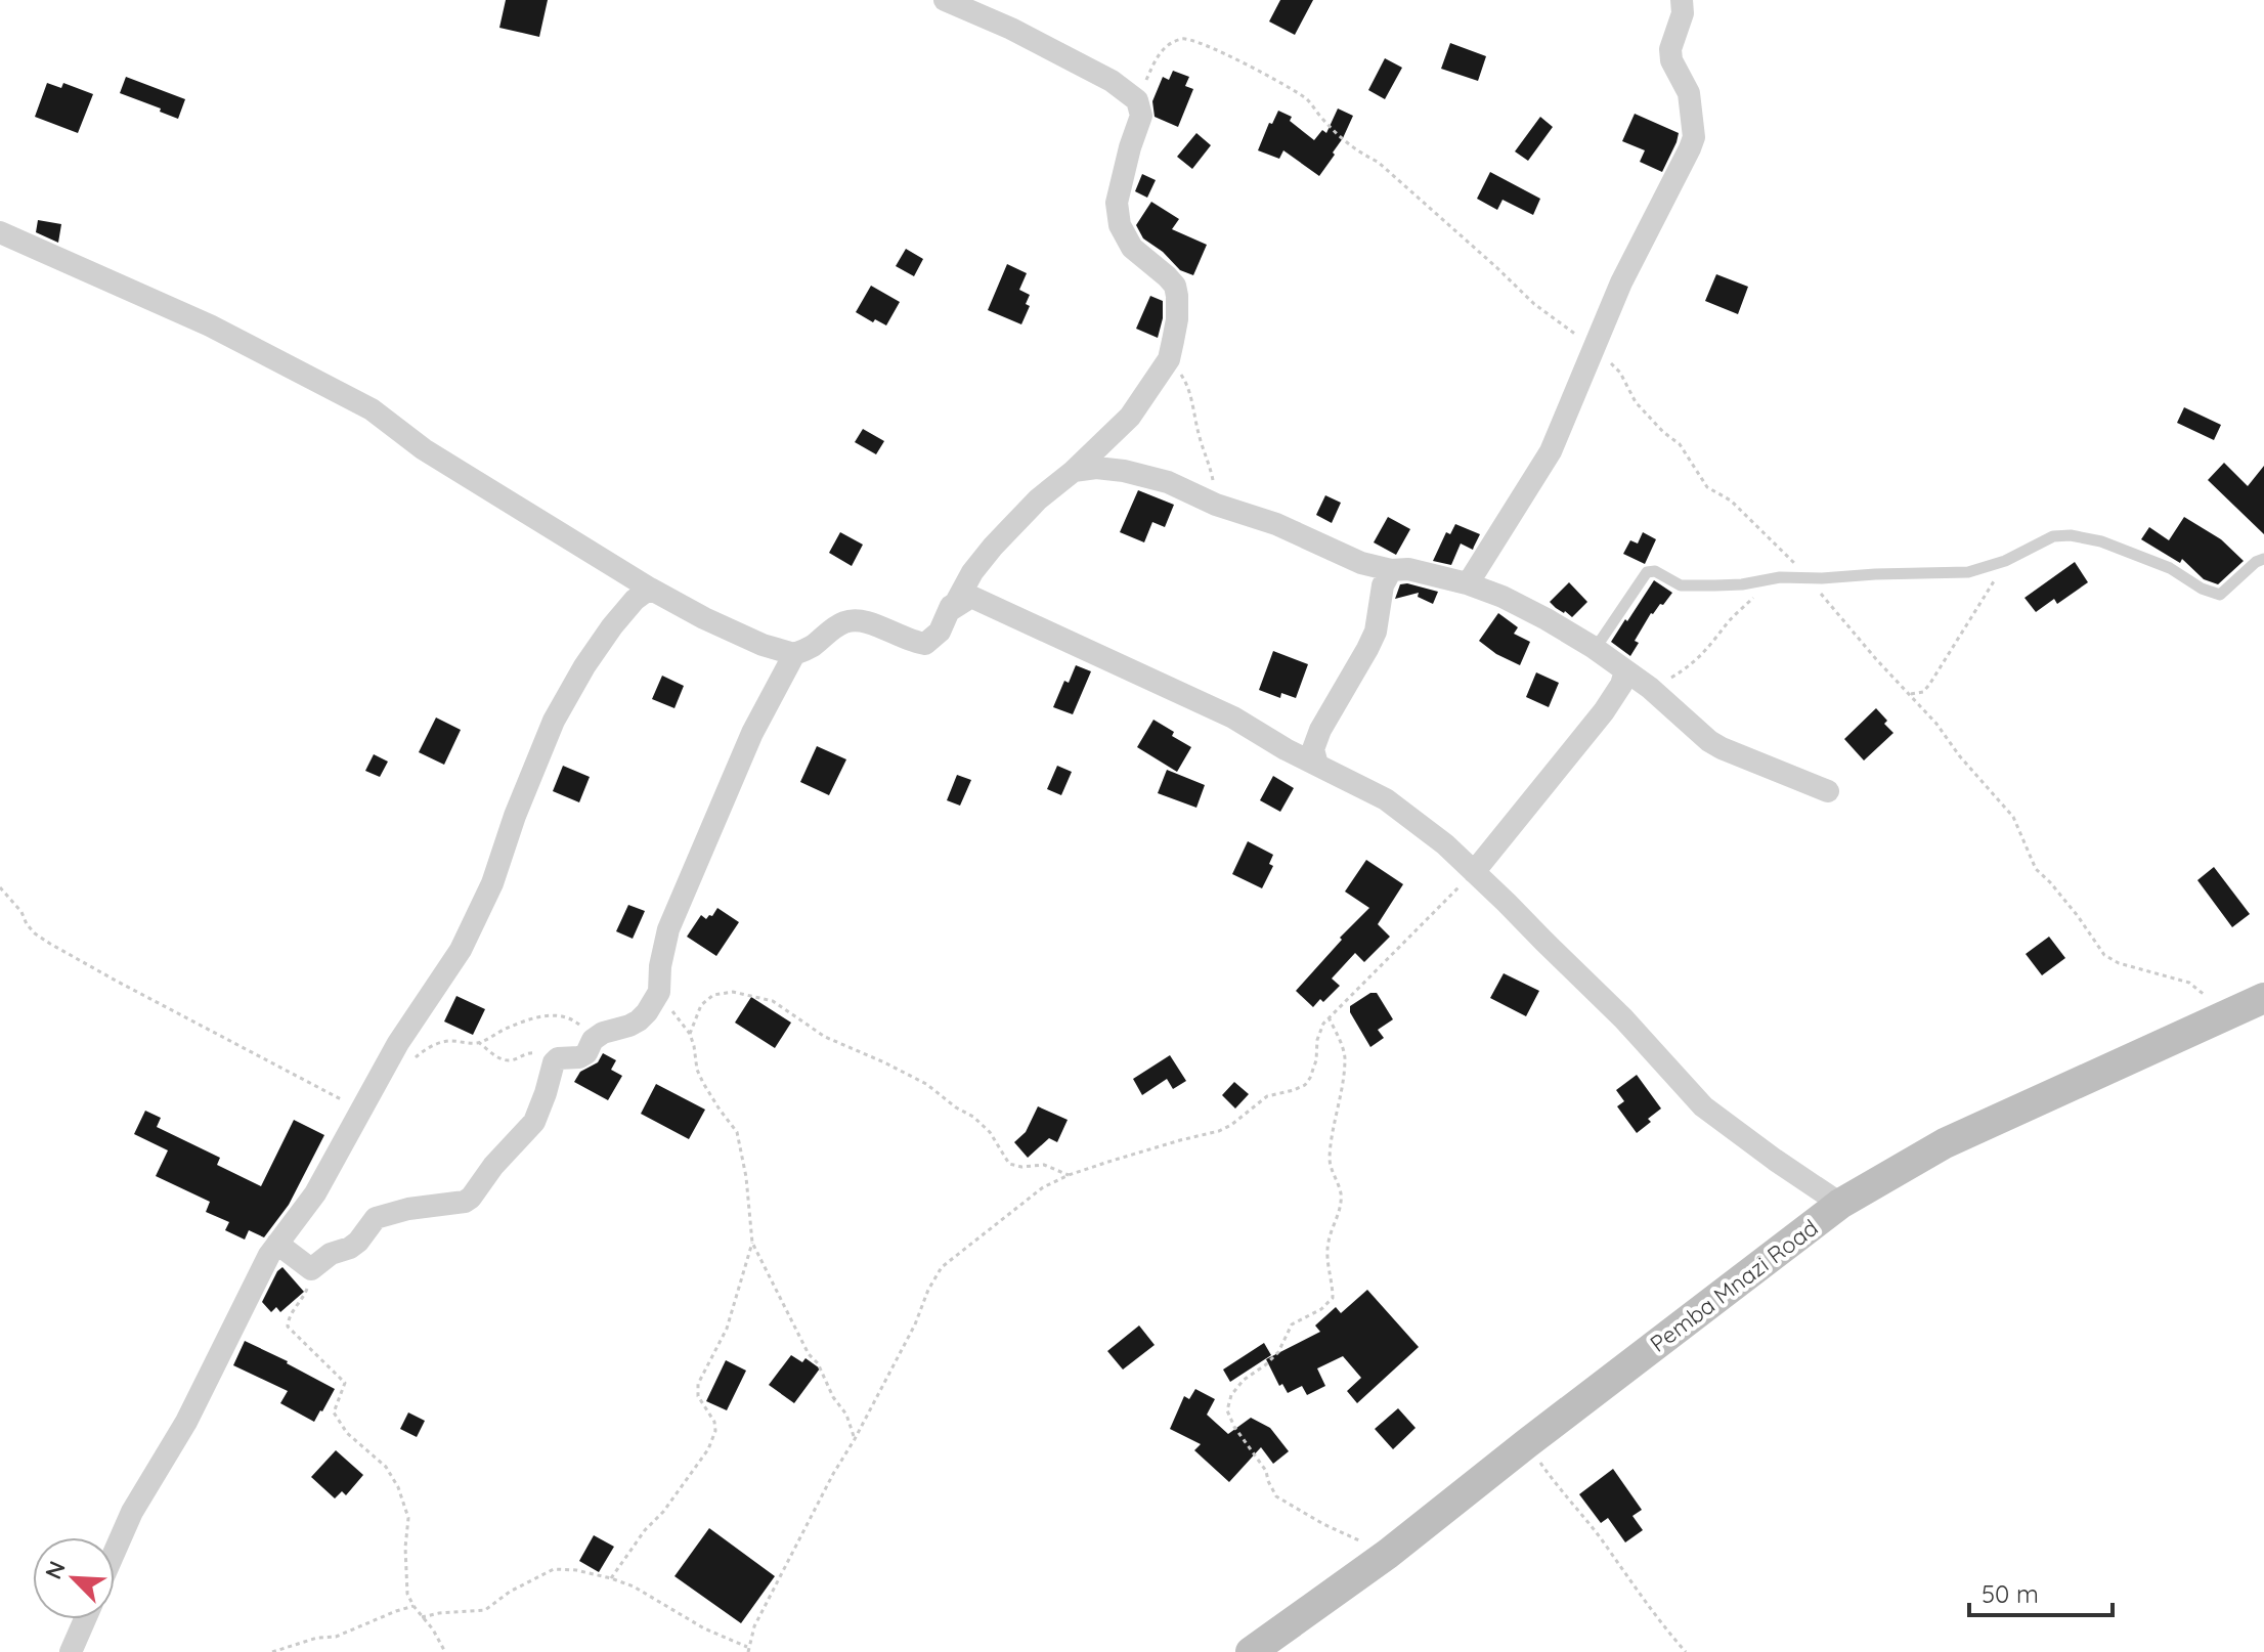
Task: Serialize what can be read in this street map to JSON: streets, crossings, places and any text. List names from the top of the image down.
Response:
{
  "streets": {
    "main road": ["Pemba Mnazi Road"]
  },
  "scale_bar": "50 m",
  "north": "top left"
}
